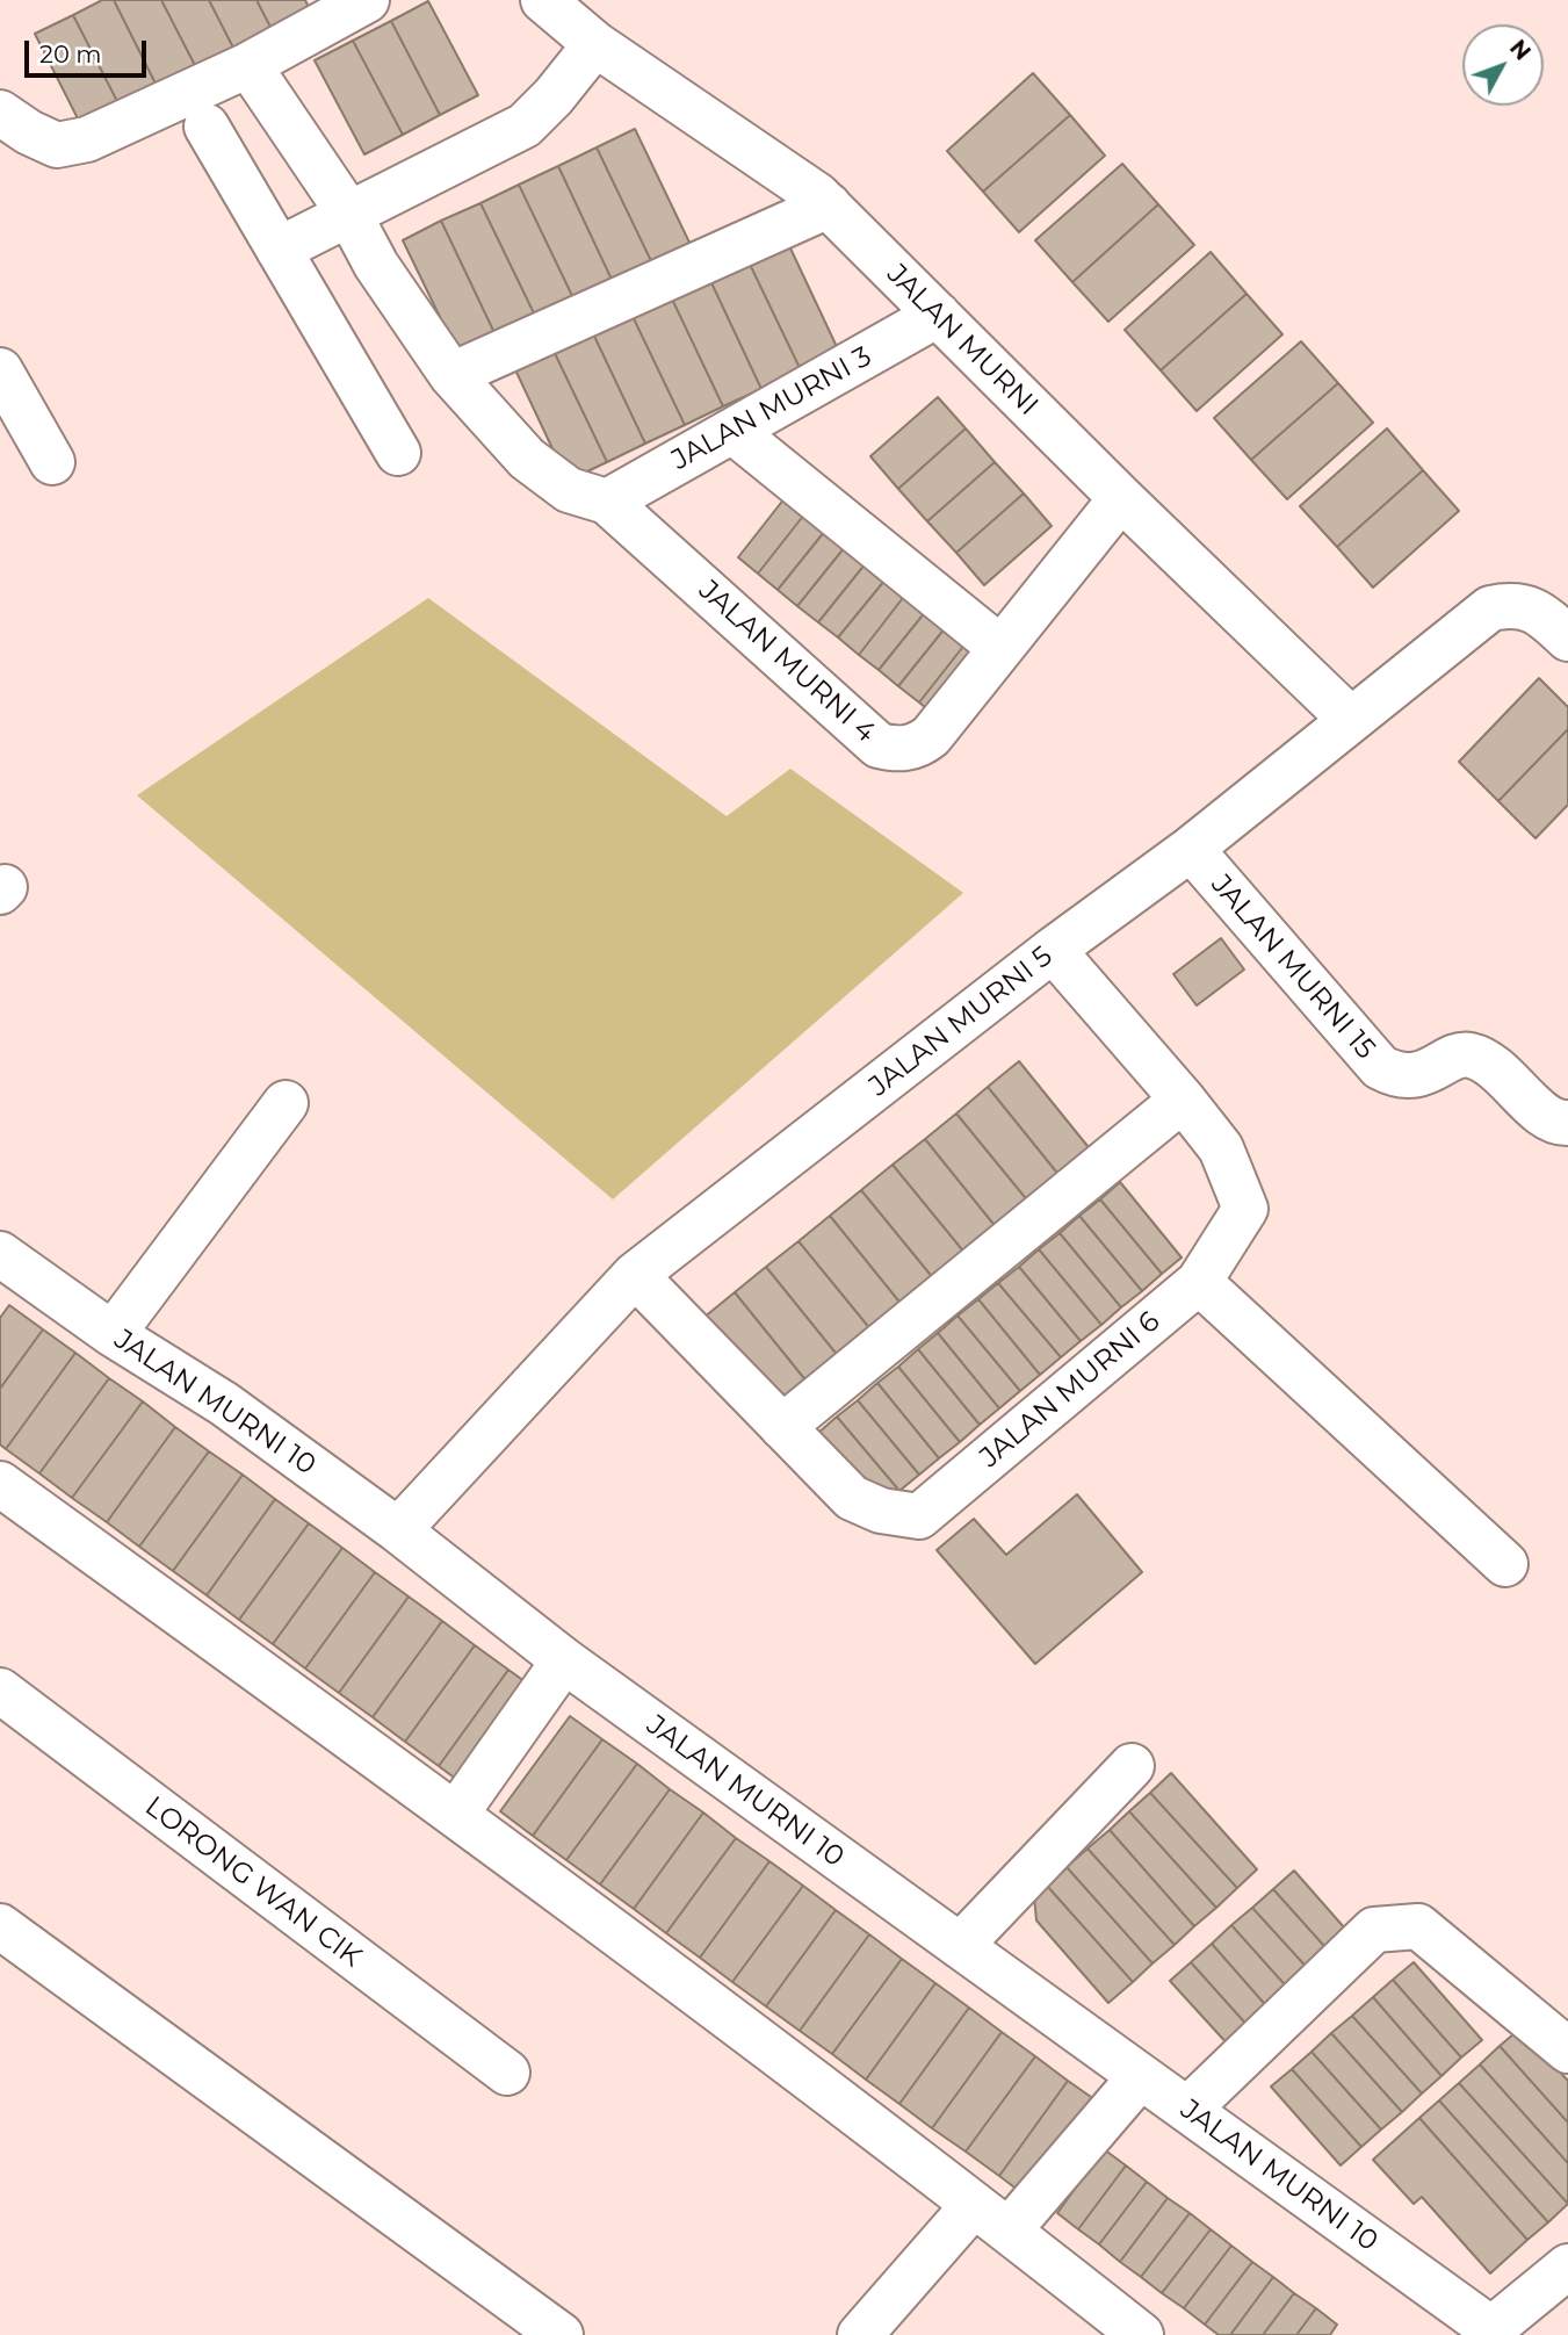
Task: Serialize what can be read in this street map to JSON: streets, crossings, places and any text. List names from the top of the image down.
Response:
{
  "streets": {
    "street": [
      "JALAN MURNI",
      "JALAN MURNI 3",
      "JALAN MURNI 4",
      "JALAN MURNI 15",
      "JALAN MURNI 5",
      "JALAN MURNI 6",
      "JALAN MURNI 10",
      "LORONG WAN CIK"
    ]
  },
  "crossings": [
    ["JALAN MURNI", "JALAN MURNI 3"],
    ["JALAN MURNI", "JALAN MURNI 4"],
    ["JALAN MURNI", "JALAN MURNI 5"],
    ["JALAN MURNI 3", "JALAN MURNI 4"],
    ["JALAN MURNI 15", "JALAN MURNI 5"],
    ["JALAN MURNI 5", "JALAN MURNI 6"],
    ["JALAN MURNI 5", "JALAN MURNI 10"]
  ],
  "scale_bar": "20 m",
  "north": "top right"
}
